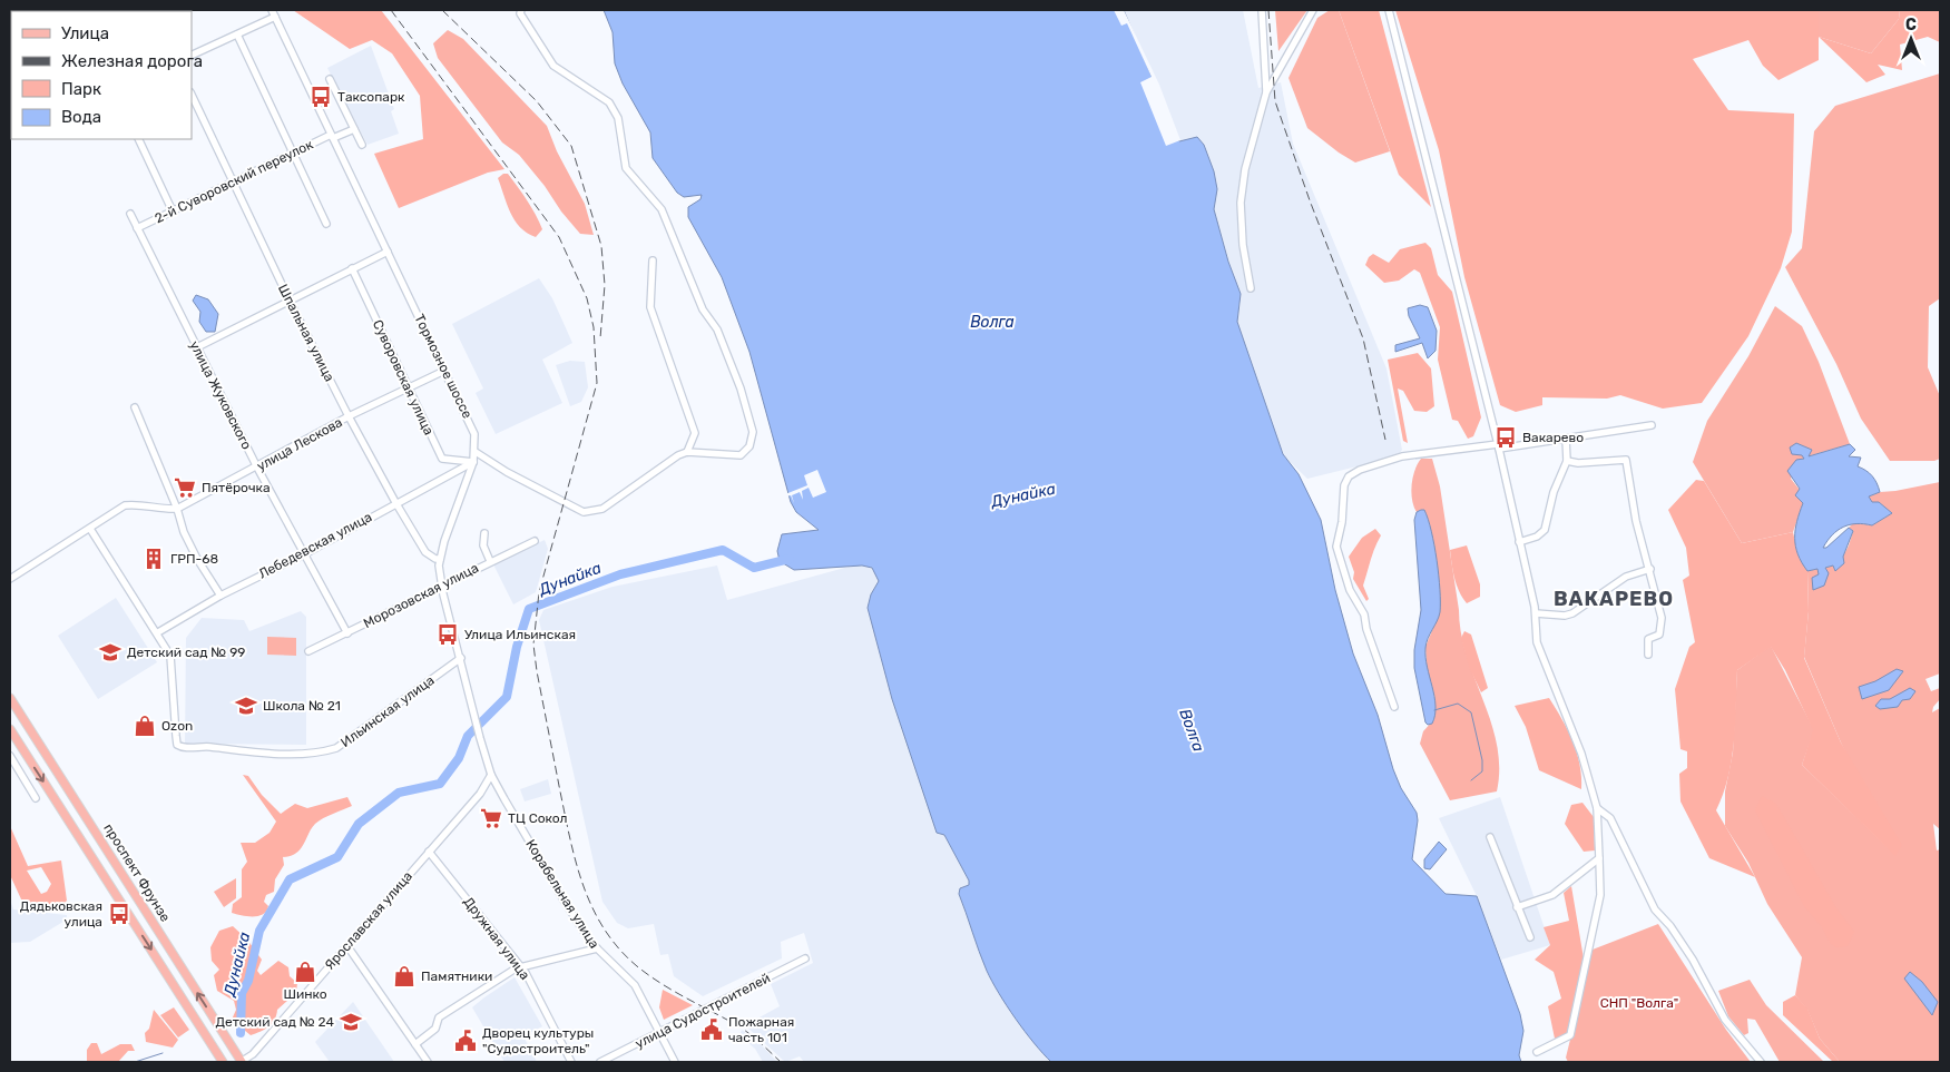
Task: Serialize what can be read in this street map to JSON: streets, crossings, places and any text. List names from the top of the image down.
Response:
{
  "streets": {
    "main road": ["проспект Фрунзе"],
    "street": [
      "2-й Суворовский переулок",
      "Шпальная улица",
      "Тормозное шоссе",
      "Суворовская улица",
      "улица Жуковского",
      "улица Лескова",
      "Лебедевская улица",
      "Морозовская улица",
      "Ильинская улица",
      "Корабельная улица",
      "Ярославская улица",
      "Дружная улица",
      "улица Судостроителей"
    ]
  },
  "crossings": [
    ["2-й Суворовский переулок", "Шпальная улица"],
    ["2-й Суворовский переулок", "Тормозное шоссе"],
    ["2-й Суворовский переулок", "улица Жуковского"],
    ["Шпальная улица", "Тормозное шоссе"],
    ["Шпальная улица", "улица Лескова"],
    ["Шпальная улица", "Лебедевская улица"],
    ["Тормозное шоссе", "Суворовская улица"],
    ["Тормозное шоссе", "улица Лескова"],
    ["Тормозное шоссе", "Лебедевская улица"],
    ["Тормозное шоссе", "Морозовская улица"],
    ["Тормозное шоссе", "Ильинская улица"],
    ["Тормозное шоссе", "Корабельная улица"],
    ["Тормозное шоссе", "Ярославская улица"],
    ["Суворовская улица", "улица Лескова"],
    ["Суворовская улица", "Лебедевская улица"],
    ["улица Жуковского", "улица Лескова"],
    ["улица Жуковского", "Лебедевская улица"],
    ["улица Жуковского", "Морозовская улица"],
    ["Лебедевская улица", "Ильинская улица"],
    ["проспект Фрунзе", "Ярославская улица"],
    ["Корабельная улица", "Ярославская улица"],
    ["Корабельная улица", "улица Судостроителей"],
    ["Ярославская улица", "Дружная улица"]
  ],
  "districts": ["ВАКАРЕВО"],
  "water": ["Волга", "Дунайка"],
  "parks": ["СНП \"Волга\""],
  "places": {
    "bus stop": [
      "Таксопарк",
      "Вакарево",
      "Улица Ильинская",
      "Дядьковская улица"
    ],
    "supermarket": ["Пятёрочка", "ТЦ Сокол"],
    "building": ["ГРП-68"],
    "school or university": ["Детский сад № 99", "Школа № 21", "Детский сад № 24"],
    "shop": ["Ozon", "Шинко", "Памятники"],
    "public building": ["Пожарная часть 101", "Дворец культуры \"Судостроитель\""]
  },
  "legend": [
    "Улица",
    "Железная дорога",
    "Парк",
    "Вода"
  ],
  "north": "top"
}
